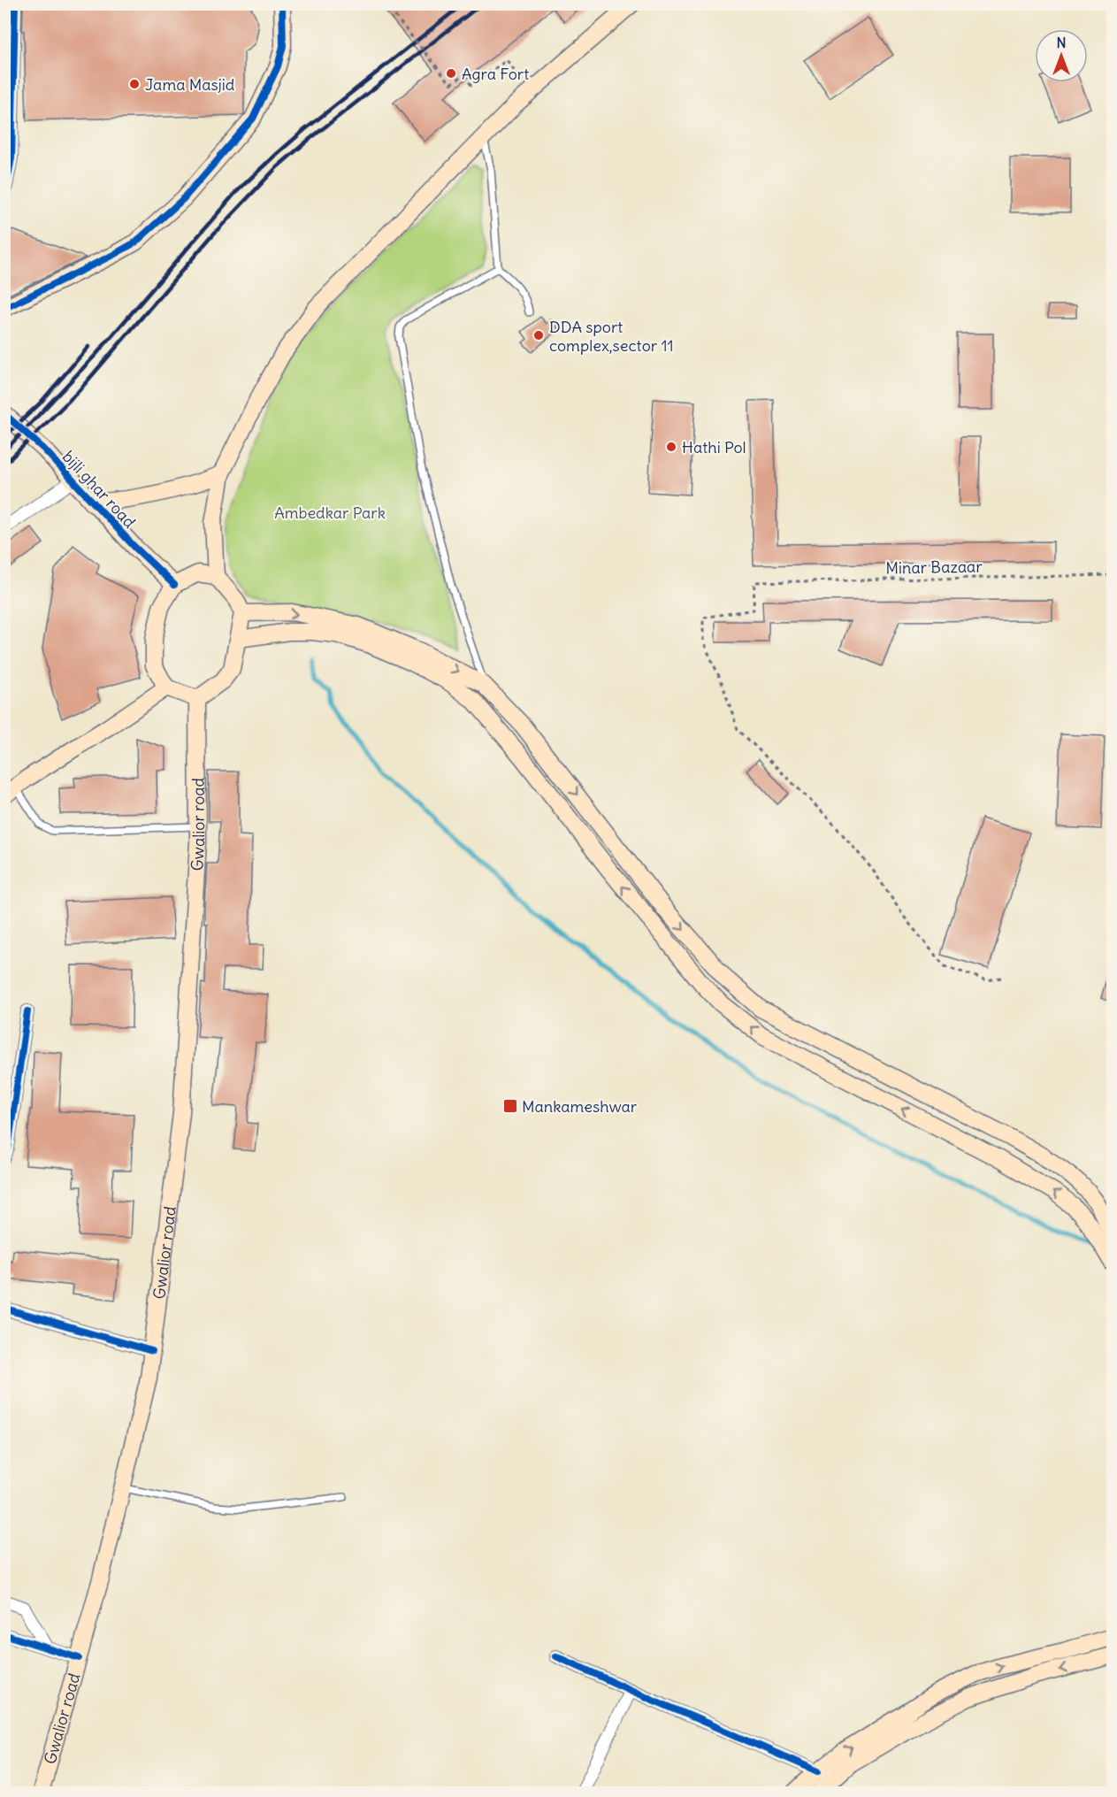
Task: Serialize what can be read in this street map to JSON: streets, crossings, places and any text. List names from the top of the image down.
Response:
{
  "streets": {
    "main road": ["bijli ghar road", "Gwalior road"],
    "path": ["Minar Bazaar"]
  },
  "crossings": [
    ["bijli ghar road", "Gwalior road"]
  ],
  "parks": ["Ambedkar Park"],
  "places": {
    "other": [
      "Agra Fort",
      "Jama Masjid",
      "DDA sport complex,sector 11",
      "Hathi Pol"
    ],
    "transit": ["Mankameshwar"]
  },
  "north": "top"
}
